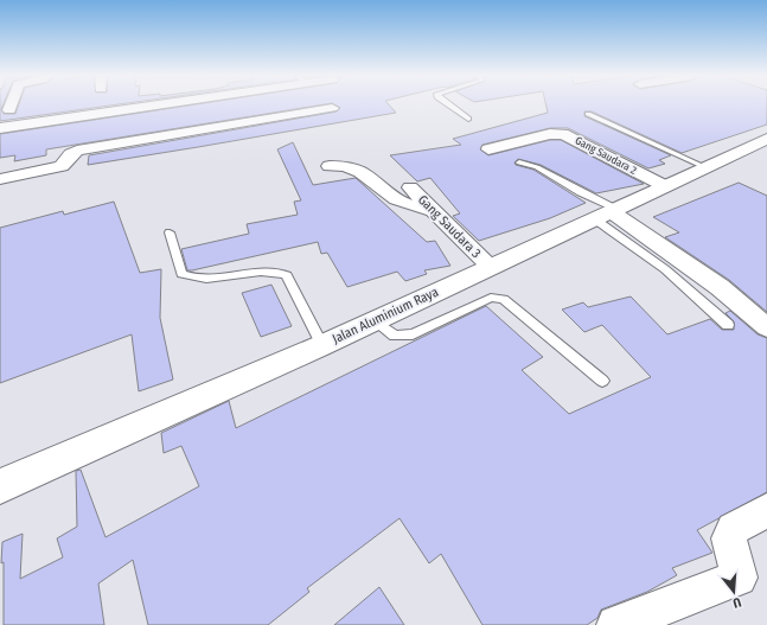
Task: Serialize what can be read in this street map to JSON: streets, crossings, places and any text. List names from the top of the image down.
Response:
{
  "streets": {
    "main road": ["Jalan Aluminium Raya"],
    "street": ["Gang Saudara 2", "Gang Saudara 3"]
  },
  "crossings": [
    ["Gang Saudara 2", "Jalan Aluminium Raya"],
    ["Gang Saudara 3", "Jalan Aluminium Raya"]
  ],
  "north": "bottom"
}
